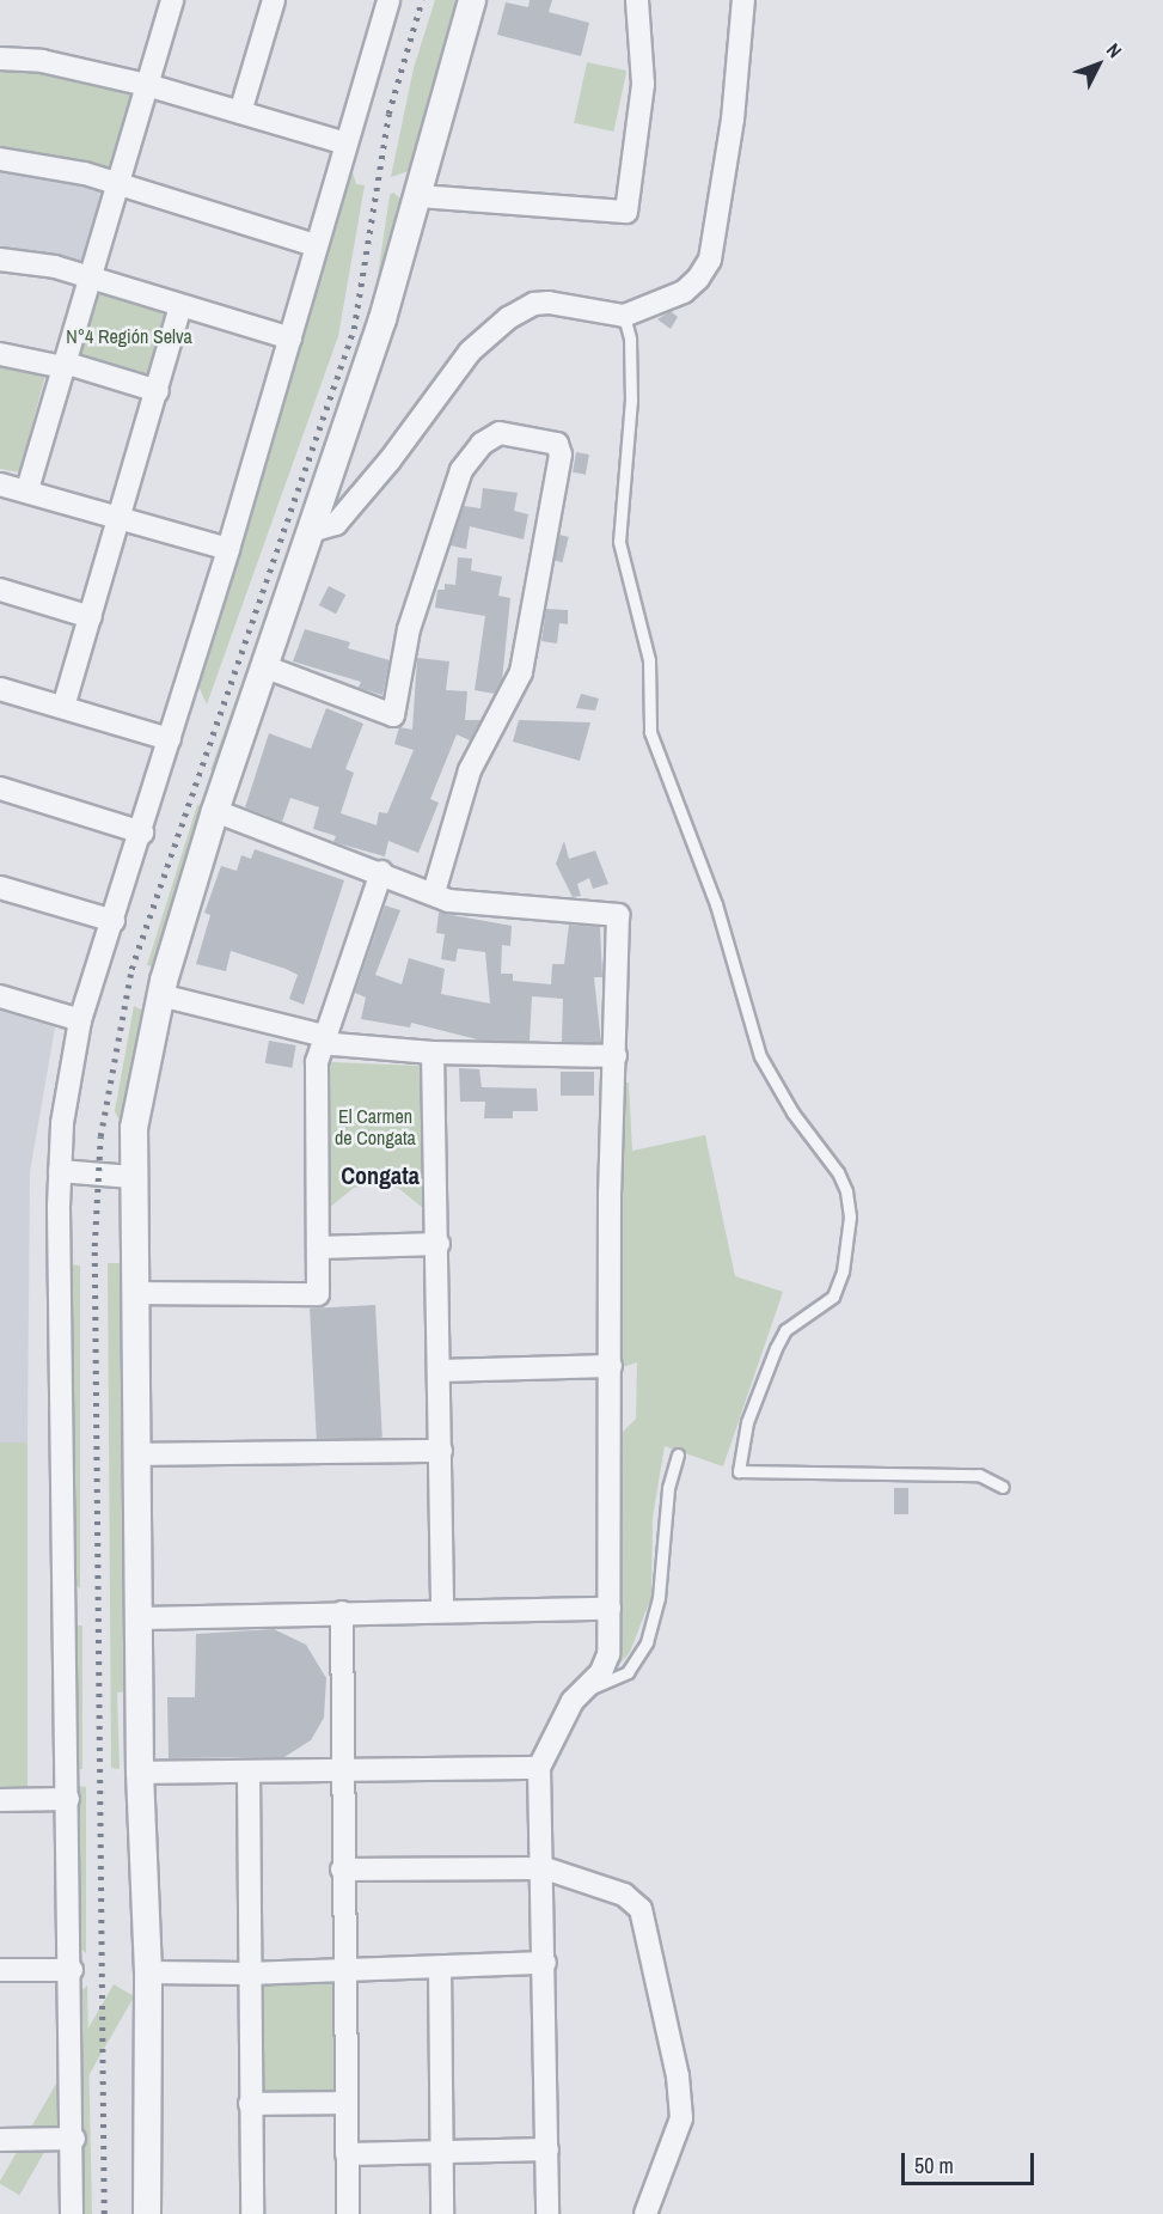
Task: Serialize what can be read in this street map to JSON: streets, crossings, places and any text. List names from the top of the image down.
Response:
{
  "districts": ["Congata"],
  "parks": ["N°4 Región Selva", "El Carmen de Congata"],
  "scale_bar": "50 m",
  "north": "top right"
}
